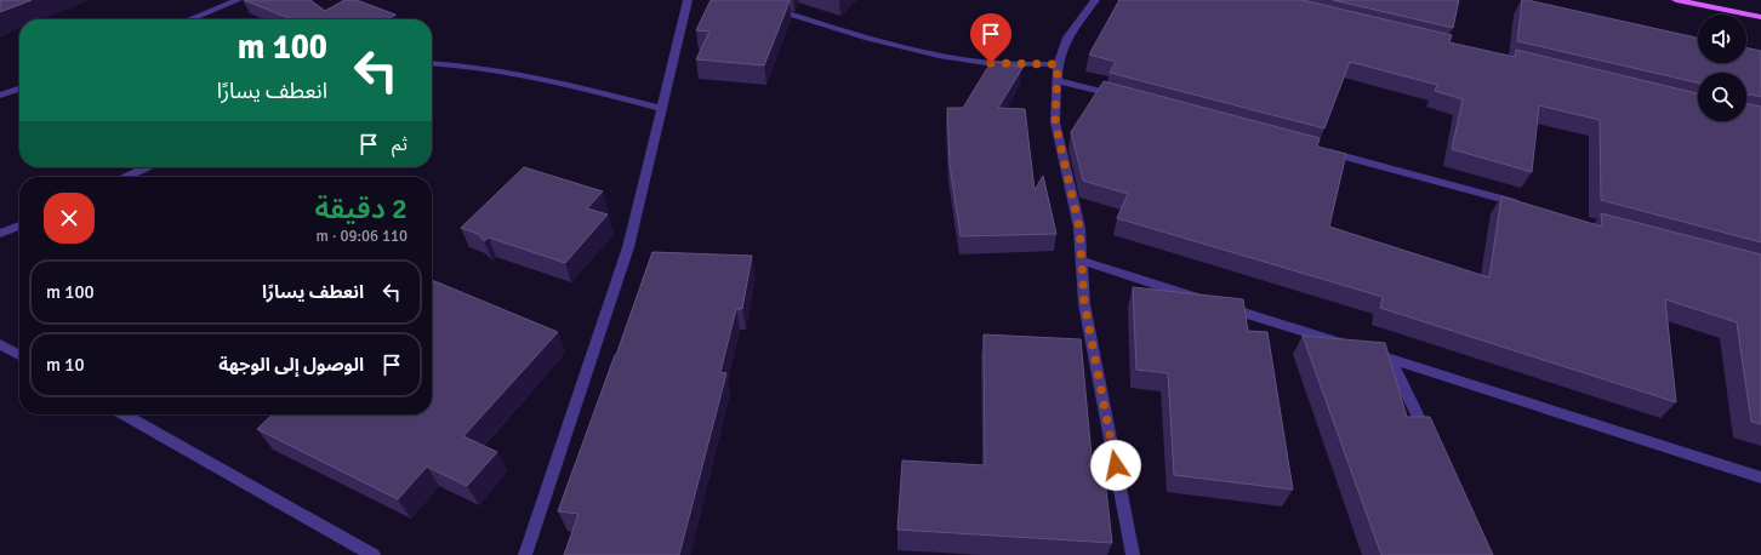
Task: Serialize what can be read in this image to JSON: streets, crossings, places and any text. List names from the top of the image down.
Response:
{
  "page": {
    "turn": ["100 m", "انعطف يسارًا"],
    "then": "ثم",
    "heading": ["2 دقيقة", "110 m · 09:06"],
    "list": [
      {
        "name": "انعطف يسارًا",
        "value": "100 m"
      },
      {
        "name": "الوصول إلى الوجهة",
        "value": "10 m"
      }
    ]
  }
}
